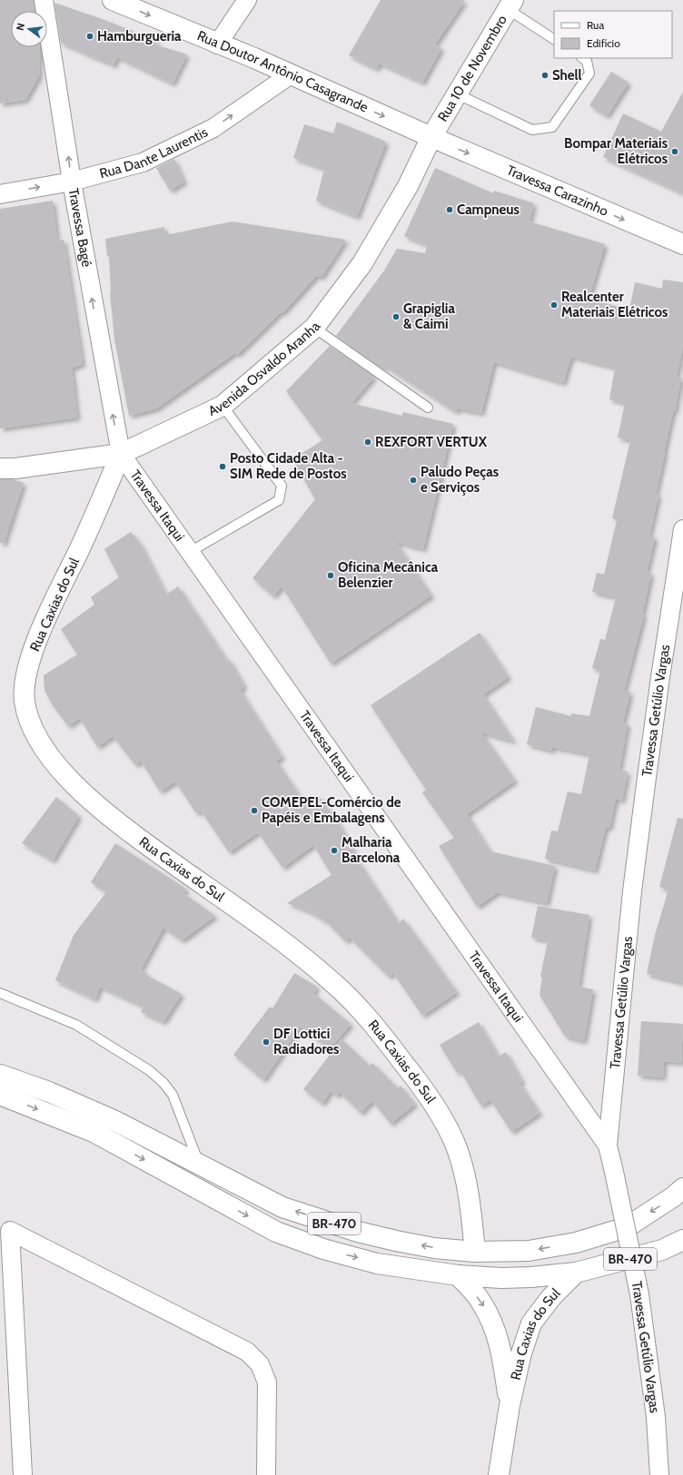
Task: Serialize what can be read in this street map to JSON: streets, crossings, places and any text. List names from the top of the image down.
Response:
{
  "streets": {
    "main road": [
      "Rua 10 de Novembro",
      "Rua Doutor Antônio Casagrande",
      "Travessa Carazinho",
      "Avenida Osvaldo Aranha",
      "Rua Caxias do Sul",
      "BR-470"
    ],
    "street": [
      "Rua Dante Laurentis",
      "Travessa Bagé",
      "Travessa Itaqui",
      "Travessa Getúlio Vargas"
    ]
  },
  "crossings": [
    ["Rua 10 de Novembro", "Rua Doutor Antônio Casagrande"],
    ["Rua 10 de Novembro", "Travessa Carazinho"],
    ["Rua 10 de Novembro", "Avenida Osvaldo Aranha"],
    ["Rua Doutor Antônio Casagrande", "Rua Dante Laurentis"],
    ["Rua Doutor Antônio Casagrande", "Travessa Carazinho"],
    ["Rua Doutor Antônio Casagrande", "Avenida Osvaldo Aranha"],
    ["Rua Dante Laurentis", "Travessa Bagé"],
    ["Travessa Carazinho", "Avenida Osvaldo Aranha"],
    ["Travessa Bagé", "Avenida Osvaldo Aranha"],
    ["Travessa Bagé", "Travessa Itaqui"],
    ["Travessa Bagé", "Rua Caxias do Sul"],
    ["Avenida Osvaldo Aranha", "Travessa Itaqui"],
    ["Avenida Osvaldo Aranha", "Rua Caxias do Sul"],
    ["Travessa Itaqui", "Rua Caxias do Sul"],
    ["Travessa Itaqui", "Travessa Getúlio Vargas"],
    ["Rua Caxias do Sul", "BR-470"]
  ],
  "one_way": [
    "Rua Doutor Antônio Casagrande",
    "Rua Dante Laurentis",
    "Travessa Carazinho",
    "Travessa Bagé"
  ],
  "places": [
    "Hamburgueria",
    "Shell",
    "Bompar Materiais Elétricos",
    "Campneus",
    "Realcenter Materiais Elétricos",
    "Grapiglia & Caimi",
    "REXFORT VERTUX",
    "Posto Cidade Alta - SIM Rede de Postos",
    "Paludo Peças e Serviços",
    "Oficina Mecânica Belenzier",
    "COMEPEL-Comércio de Papéis e Embalagens",
    "Malharia Barcelona",
    "DF Lottici Radiadores"
  ],
  "legend": ["Rua", "Edifício"],
  "north": "left"
}
